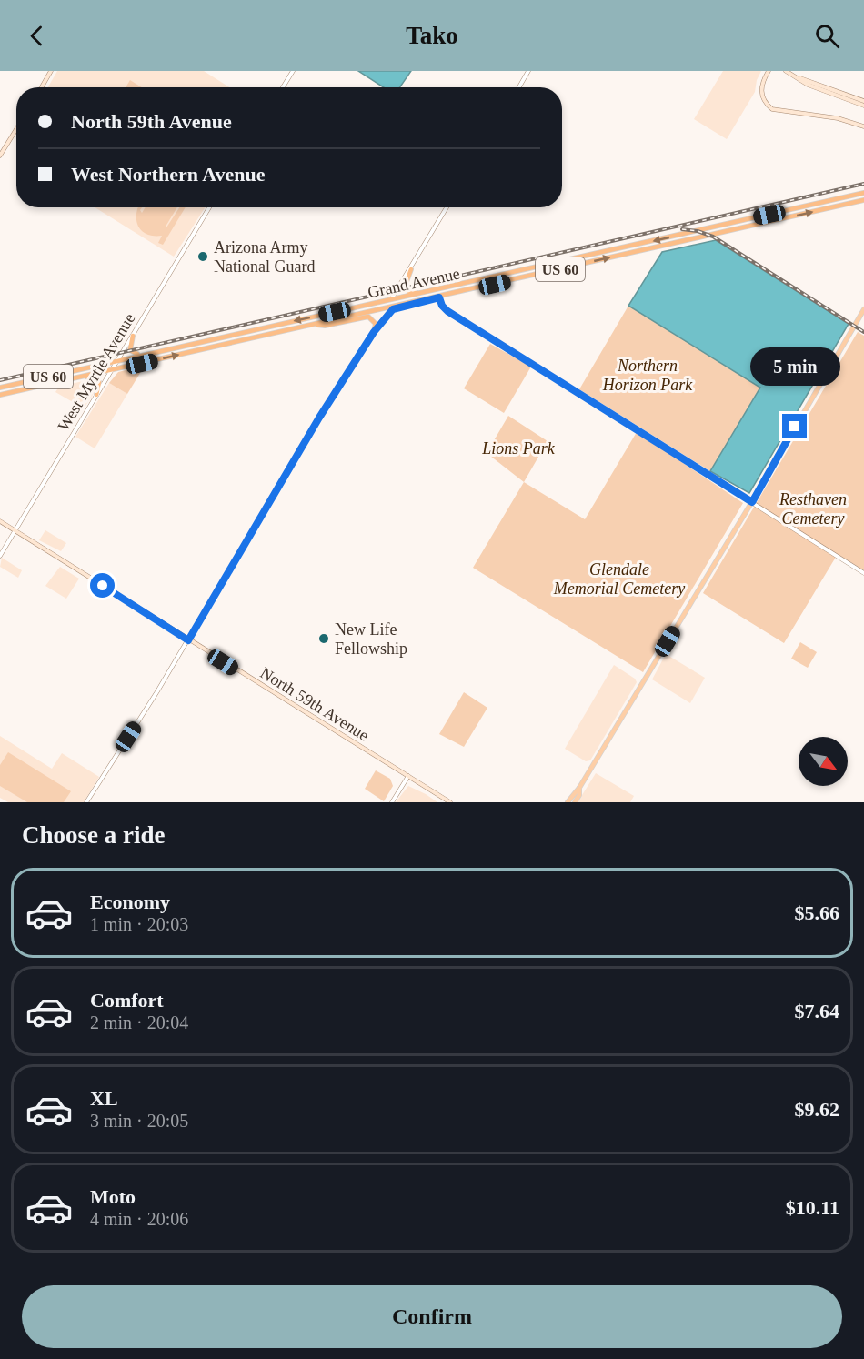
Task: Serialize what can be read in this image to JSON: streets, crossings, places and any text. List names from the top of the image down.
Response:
{
  "streets": {
    "highway": ["US 60", "Grand Avenue"],
    "main road": ["North 59th Avenue"],
    "street": ["West Myrtle Avenue"]
  },
  "crossings": [
    ["Grand Avenue", "West Myrtle Avenue"],
    ["West Myrtle Avenue", "North 59th Avenue"]
  ],
  "parks": [
    "Northern Horizon Park",
    "Lions Park",
    "Resthaven Cemetery",
    "Glendale Memorial Cemetery"
  ],
  "places": ["Arizona Army National Guard", "New Life Fellowship"],
  "north": "bottom right",
  "page": {
    "header": "Tako",
    "banner": ["North 59th Avenue", "West Northern Avenue"],
    "bubble": "5 min",
    "heading": "Choose a ride",
    "list": [
      {
        "name": "Economy",
        "note": "1 min · 20:03",
        "value": "$5.66"
      },
      {
        "name": "Comfort",
        "note": "2 min · 20:04",
        "value": "$7.64"
      },
      {
        "name": "XL",
        "note": "3 min · 20:05",
        "value": "$9.62"
      },
      {
        "name": "Moto",
        "note": "4 min · 20:06",
        "value": "$10.11"
      }
    ],
    "buttons": "Confirm"
  }
}
